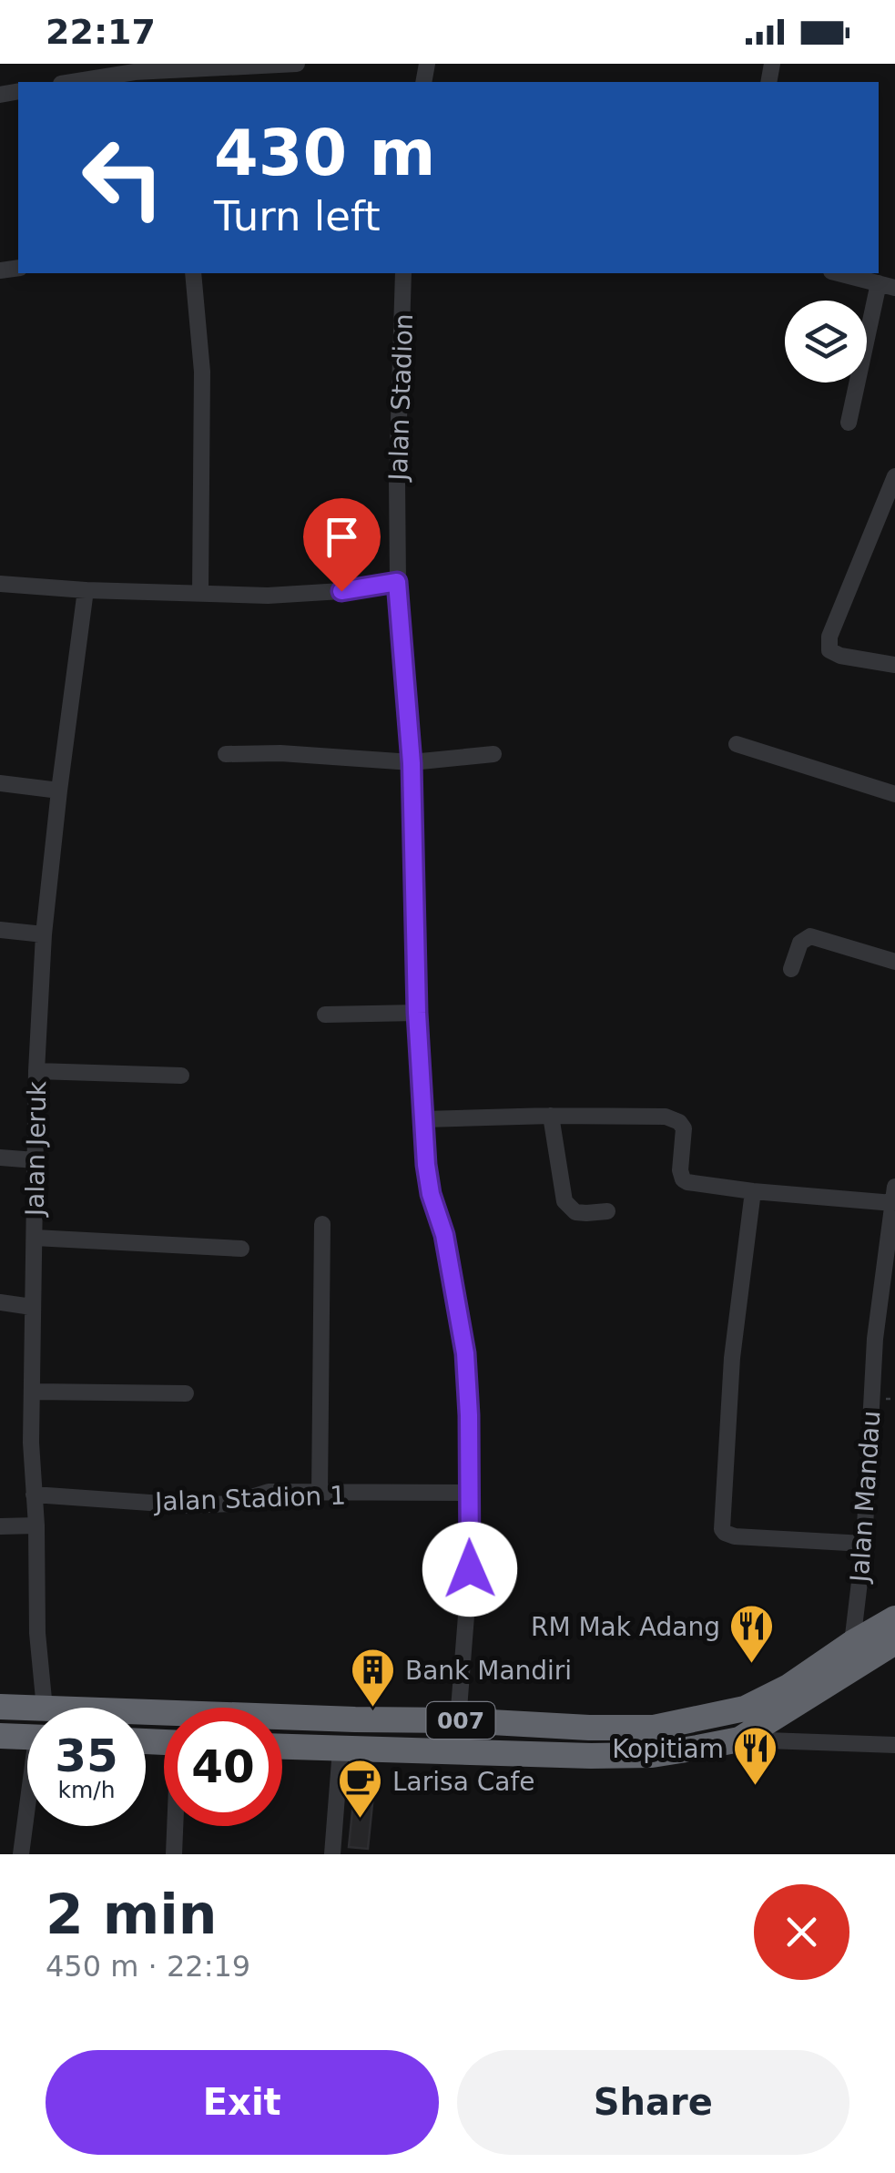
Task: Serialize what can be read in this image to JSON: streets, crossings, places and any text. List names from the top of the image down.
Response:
{
  "streets": {
    "highway": ["007"],
    "street": [
      "Jalan Stadion",
      "Jalan Jeruk",
      "Jalan Mandau",
      "Jalan Stadion 1"
    ]
  },
  "crossings": [
    ["Jalan Stadion", "Jalan Stadion 1"],
    ["Jalan Stadion", "007"],
    ["Jalan Jeruk", "Jalan Stadion 1"],
    ["Jalan Mandau", "007"]
  ],
  "places": {
    "restaurant": ["RM Mak Adang", "Kopitiam"],
    "building": ["Bank Mandiri"],
    "cafe": ["Larisa Cafe"]
  },
  "page": {
    "status": "22:17",
    "turn": ["430 m", "Turn left"],
    "speed": "35 km/h",
    "limit": "40",
    "heading": ["2 min", "450 m · 22:19"],
    "buttons": ["Exit", "Share"]
  }
}
